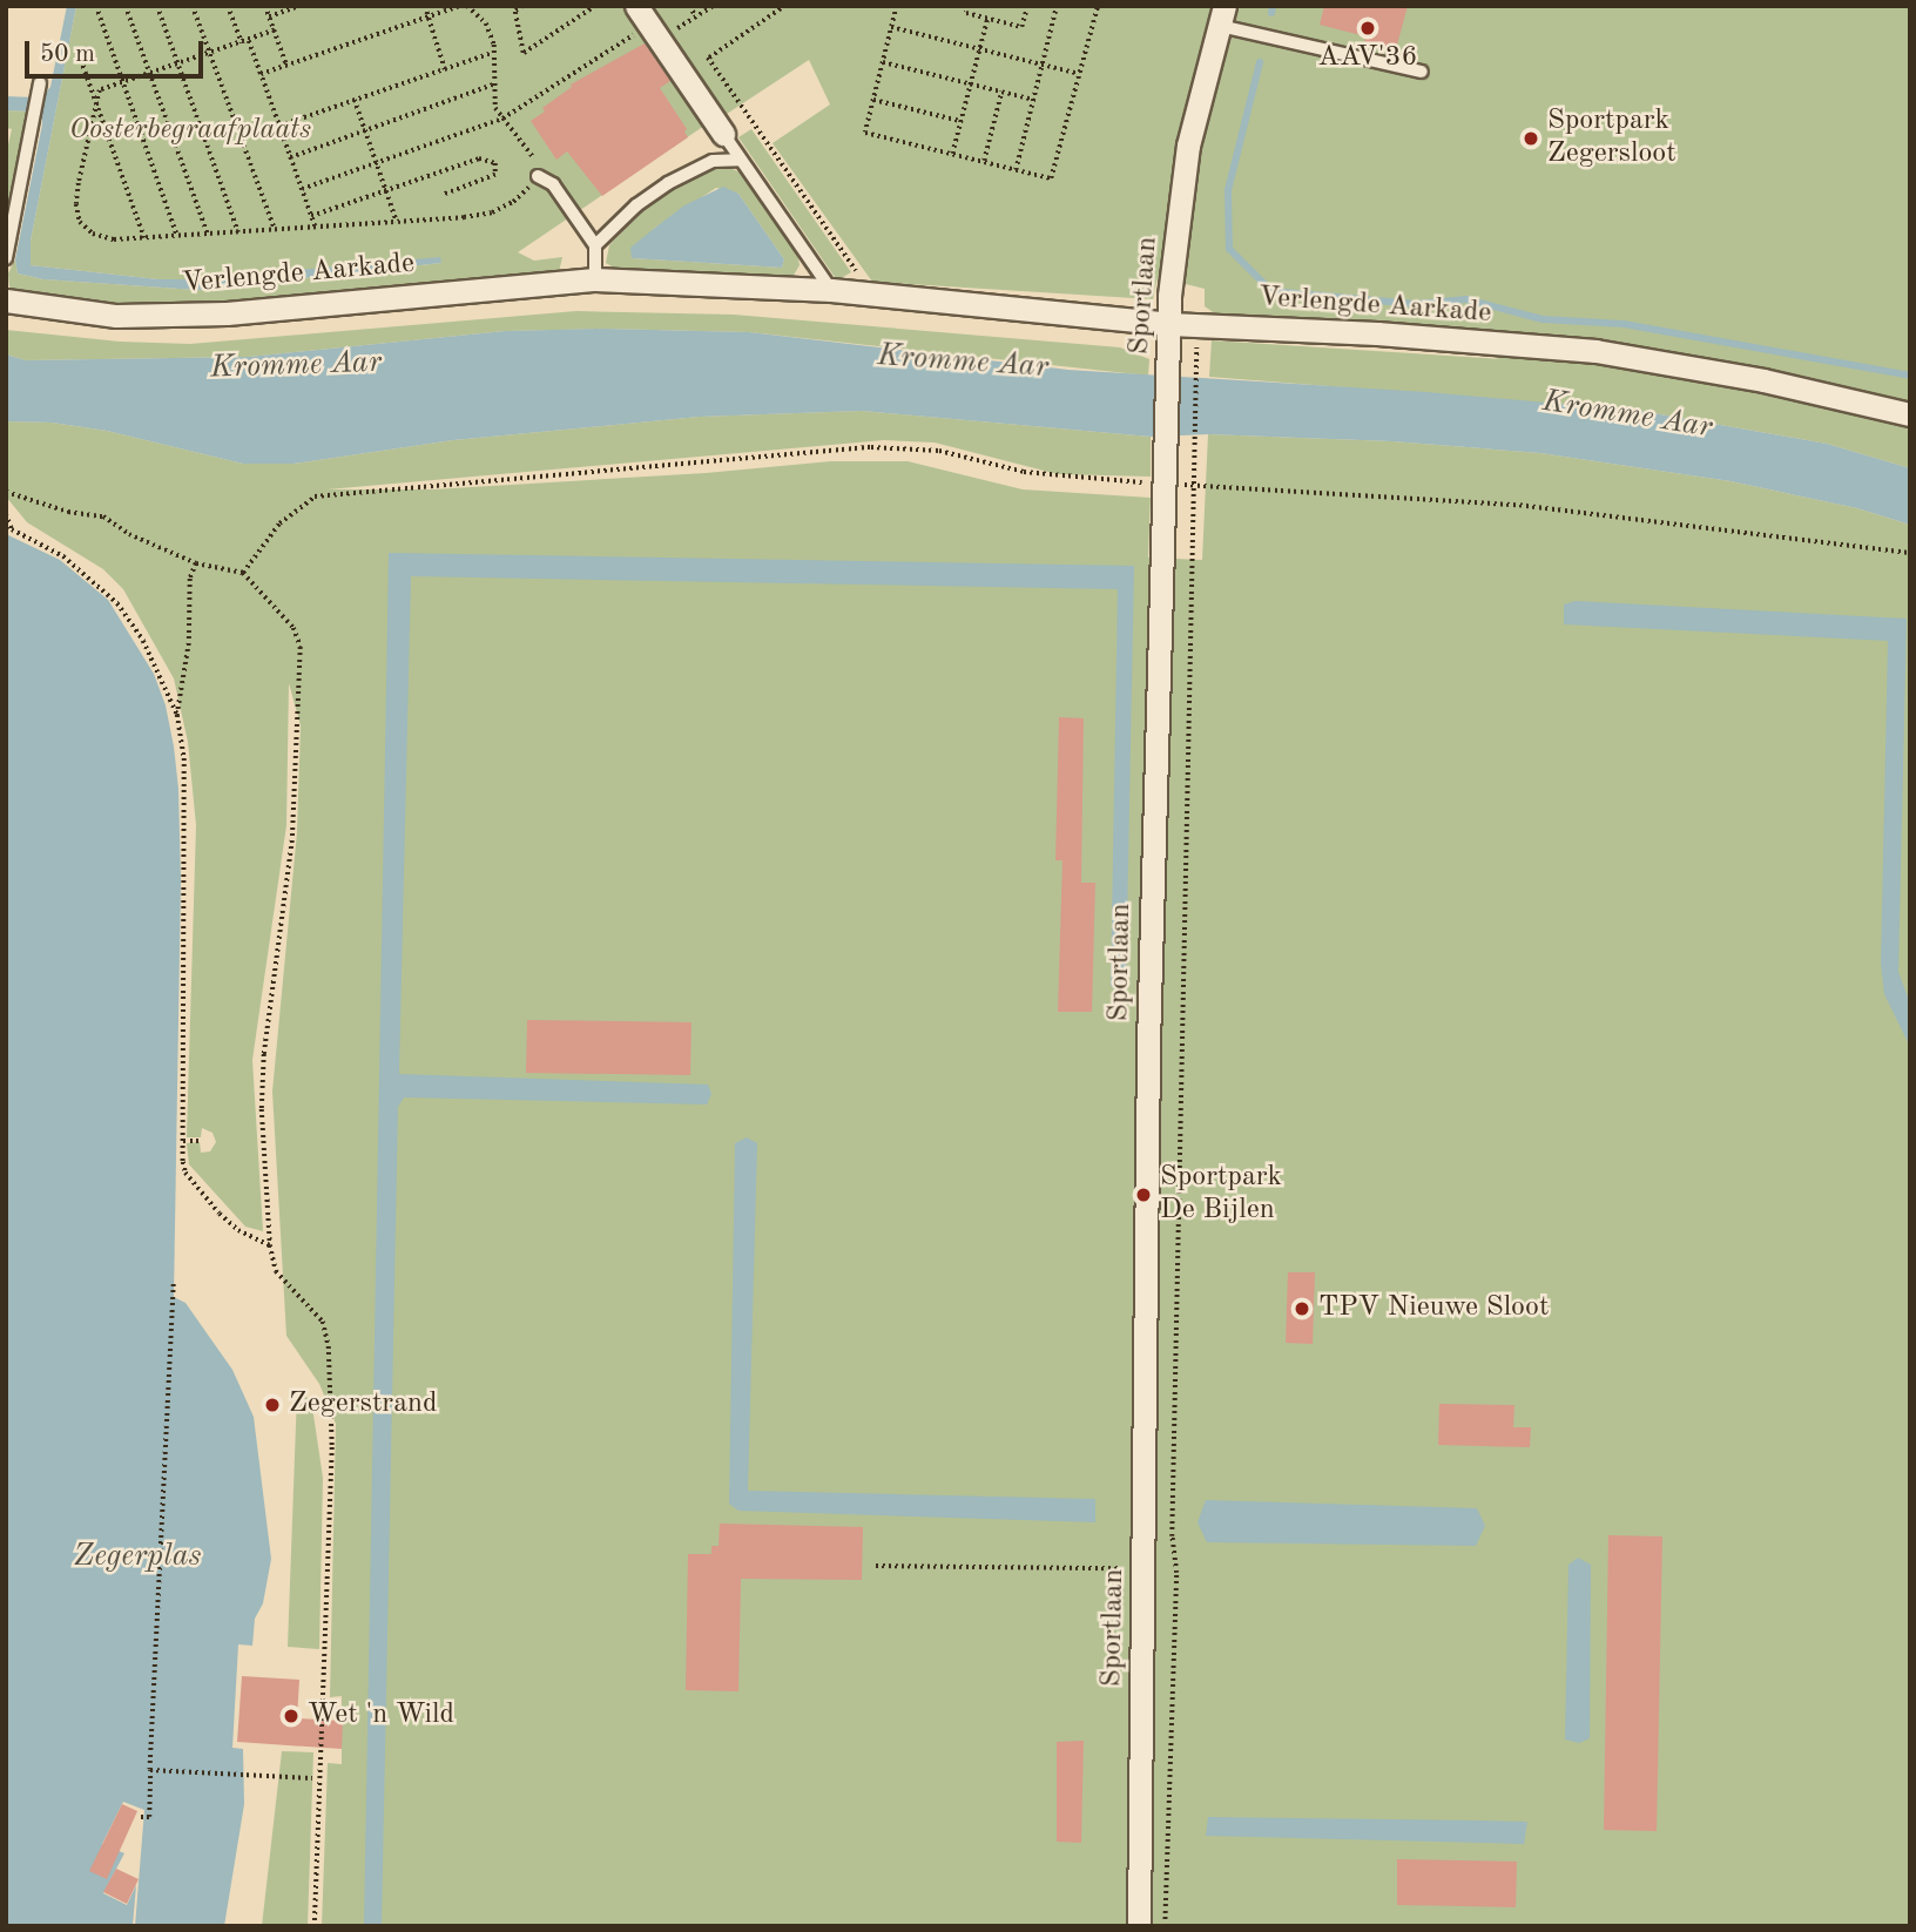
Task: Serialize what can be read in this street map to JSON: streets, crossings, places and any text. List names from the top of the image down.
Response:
{
  "streets": {
    "street": ["Verlengde Aarkade", "Sportlaan"]
  },
  "crossings": [
    ["Verlengde Aarkade", "Sportlaan"]
  ],
  "water": ["Kromme Aar", "Zegerplas"],
  "parks": ["Oosterbegraafplaats"],
  "places": [
    "AAV'36",
    "Sportpark Zegersloot",
    "Sportpark De Bijlen",
    "TPV Nieuwe Sloot",
    "Zegerstrand",
    "Wet 'n Wild"
  ],
  "scale_bar": "50 m"
}
